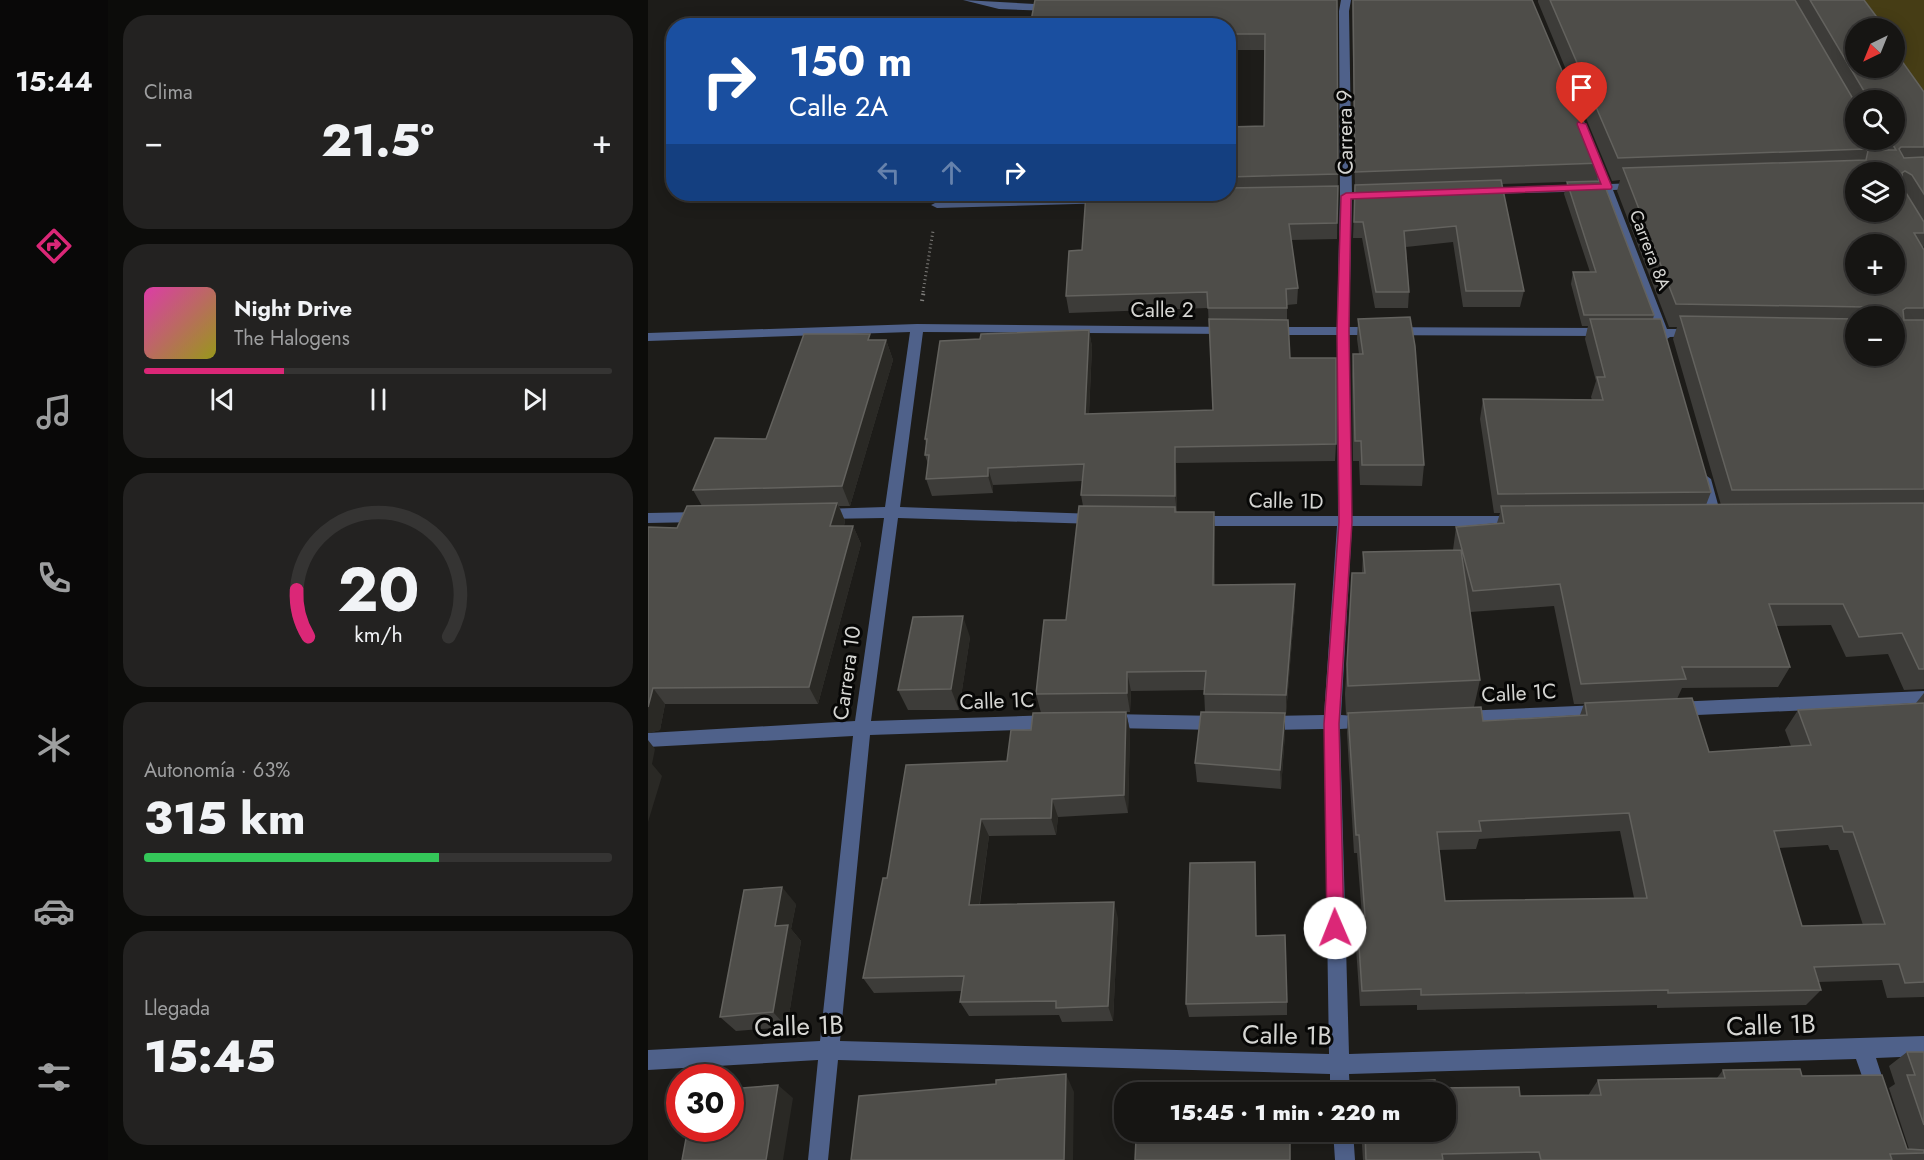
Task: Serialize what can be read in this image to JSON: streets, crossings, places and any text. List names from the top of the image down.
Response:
{
  "streets": {
    "street": [
      "Carrera 9",
      "Carrera 8A",
      "Calle 2",
      "Calle 1D",
      "Carrera 10",
      "Calle 1C",
      "Calle 1B"
    ]
  },
  "crossings": [
    ["Carrera 9", "Calle 2"],
    ["Carrera 9", "Calle 1D"],
    ["Carrera 9", "Calle 1B"],
    ["Carrera 8A", "Calle 2"],
    ["Calle 2", "Carrera 10"],
    ["Carrera 10", "Calle 1C"],
    ["Carrera 10", "Calle 1B"]
  ],
  "north": "bottom left",
  "page": {
    "tabs": "15:44",
    "tile": [
      "Clima",
      ["Autonomía · 63%", "315 km"],
      ["Llegada", "15:45"]
    ],
    "map_buttons": ["+", "−"],
    "turn": ["150 m", "Calle 2A"],
    "heat": ["−", "21.5°", "+"],
    "song": ["Night Drive", "The Halogens"],
    "limit": "30",
    "trip": "15:45 · 1 min · 220 m",
    "gauge": ["20", "km/h"]
  }
}
